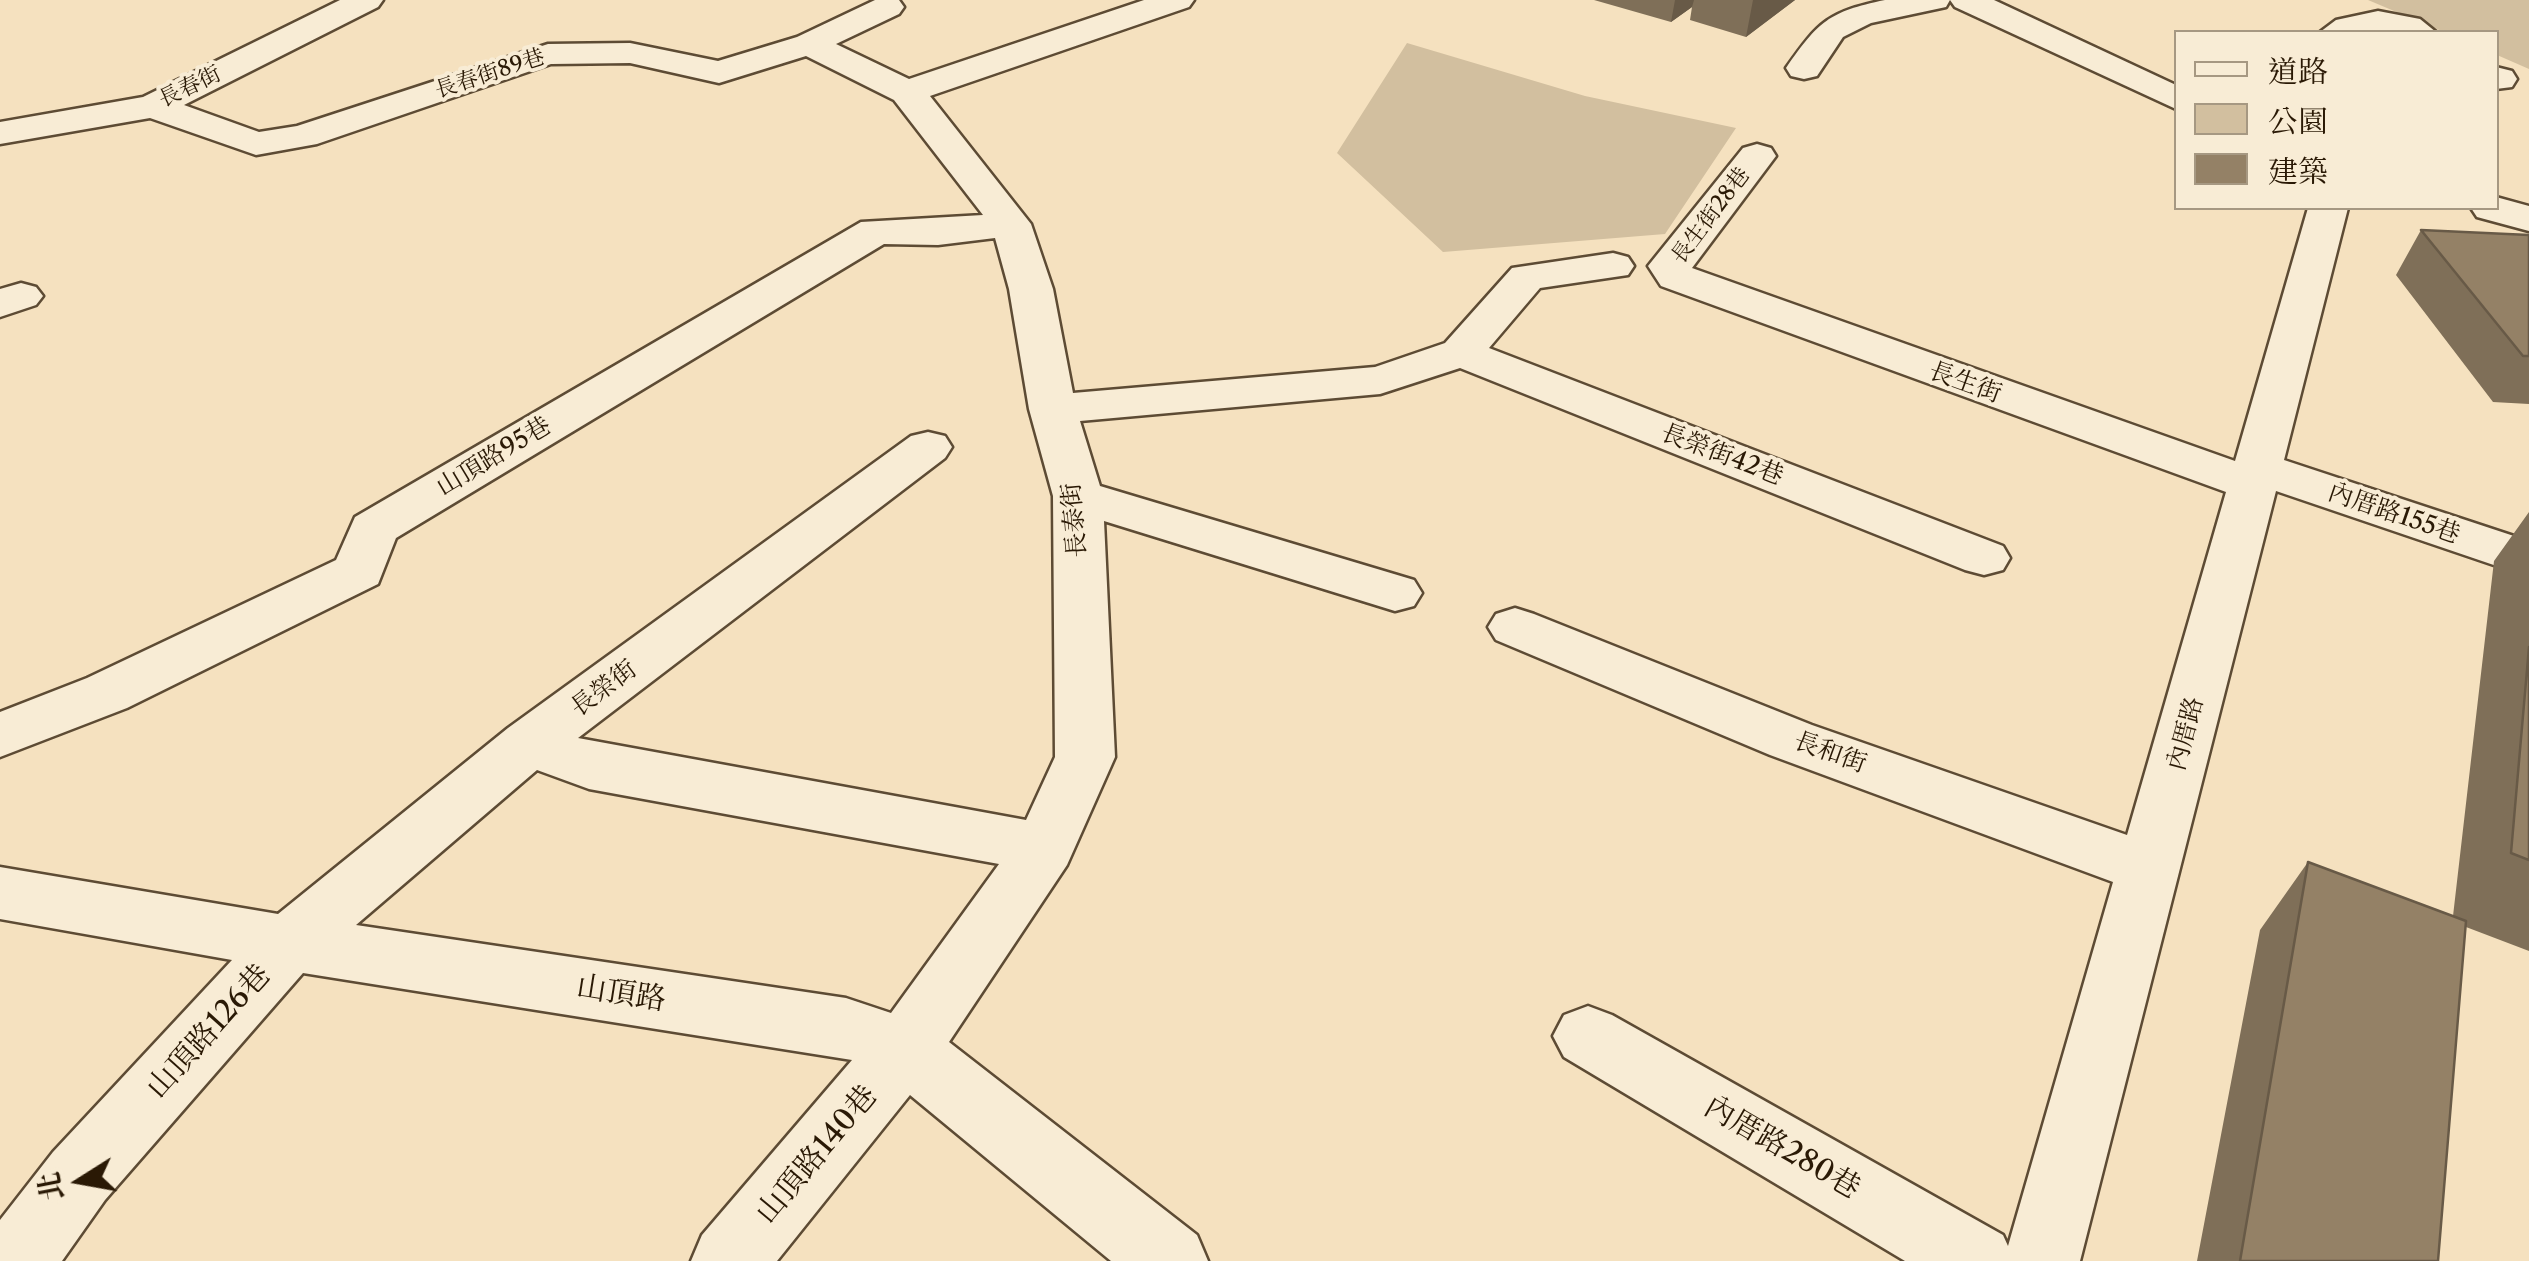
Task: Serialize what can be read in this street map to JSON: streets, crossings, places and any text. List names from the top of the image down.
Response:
{
  "streets": {
    "street": [
      "長春街89巷",
      "長春街",
      "長生街28巷",
      "長生街",
      "長榮街42巷",
      "山頂路95巷",
      "內厝路155巷",
      "長泰街",
      "長榮街",
      "內厝路",
      "長和街",
      "山頂路",
      "山頂路126巷",
      "內厝路280巷",
      "山頂路140巷"
    ]
  },
  "crossings": [
    ["長春街89巷", "長春街"],
    ["長春街89巷", "長泰街"],
    ["長生街28巷", "長生街"],
    ["長生街", "內厝路155巷"],
    ["長生街", "內厝路"],
    ["山頂路95巷", "長泰街"],
    ["內厝路155巷", "內厝路"],
    ["長泰街", "山頂路"],
    ["長泰街", "山頂路140巷"],
    ["長榮街", "山頂路"],
    ["長榮街", "山頂路126巷"],
    ["內厝路", "長和街"],
    ["山頂路", "山頂路126巷"],
    ["山頂路", "山頂路140巷"]
  ],
  "legend": ["道路", "公園", "建築"],
  "north": "left"
}
